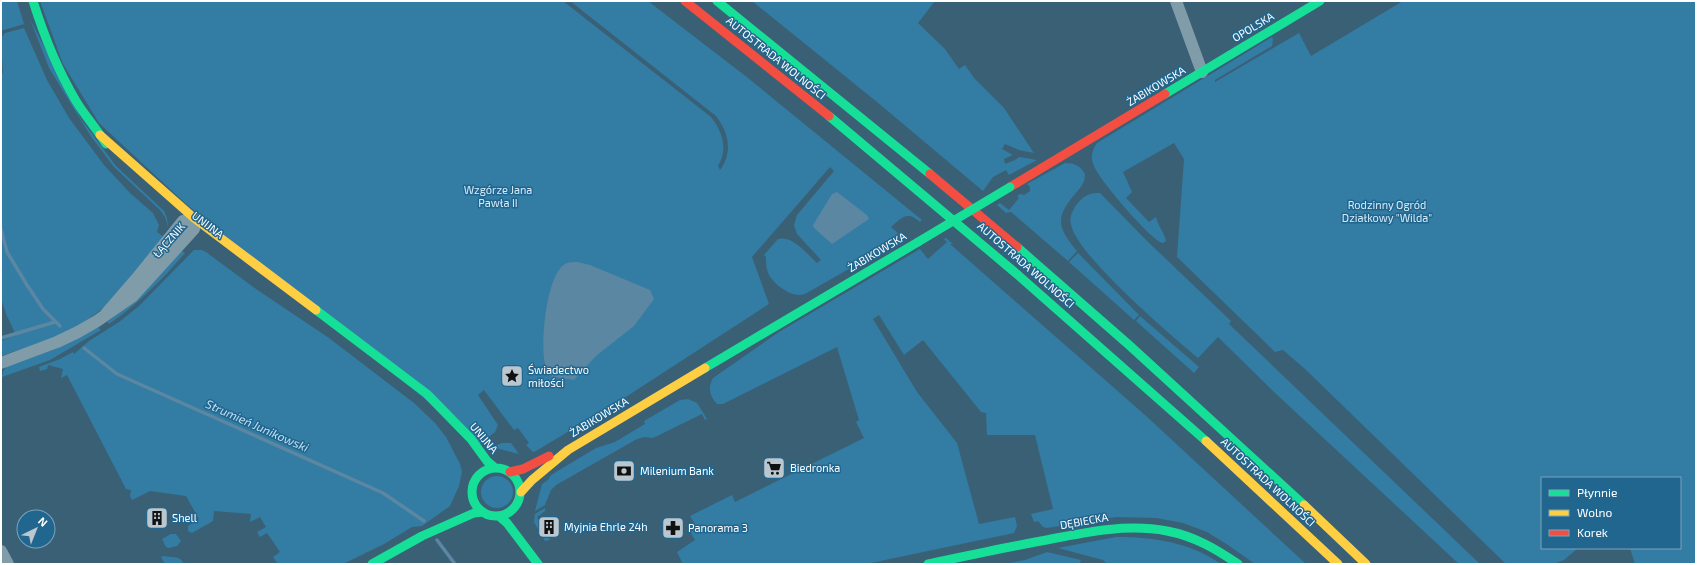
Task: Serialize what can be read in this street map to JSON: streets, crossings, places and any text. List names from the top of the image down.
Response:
{
  "streets": {
    "main road": [
      "OPOLSKA",
      "AUTOSTRADA WOLNOŚCI",
      "ŻABIKOWSKA",
      "UNIJNA",
      "DĘBIECKA"
    ],
    "street": ["ŁĄCZNIK"]
  },
  "crossings": [
    ["OPOLSKA", "ŻABIKOWSKA"],
    ["ŻABIKOWSKA", "UNIJNA"],
    ["UNIJNA", "ŁĄCZNIK"]
  ],
  "water": ["Strumień Junikowski"],
  "parks": ["Wzgórze Jana Pawła II", "Rodzinny Ogród Działkowy \"Wilda\""],
  "places": {
    "place": ["Świadectwo miłości"],
    "supermarket": ["Biedronka"],
    "bank": ["Milenium Bank"],
    "building": ["Shell", "Myjnia Ehrle 24h"],
    "pharmacy": ["Panorama 3"]
  },
  "legend": ["Płynnie", "Wolno", "Korek"],
  "north": "top right"
}
